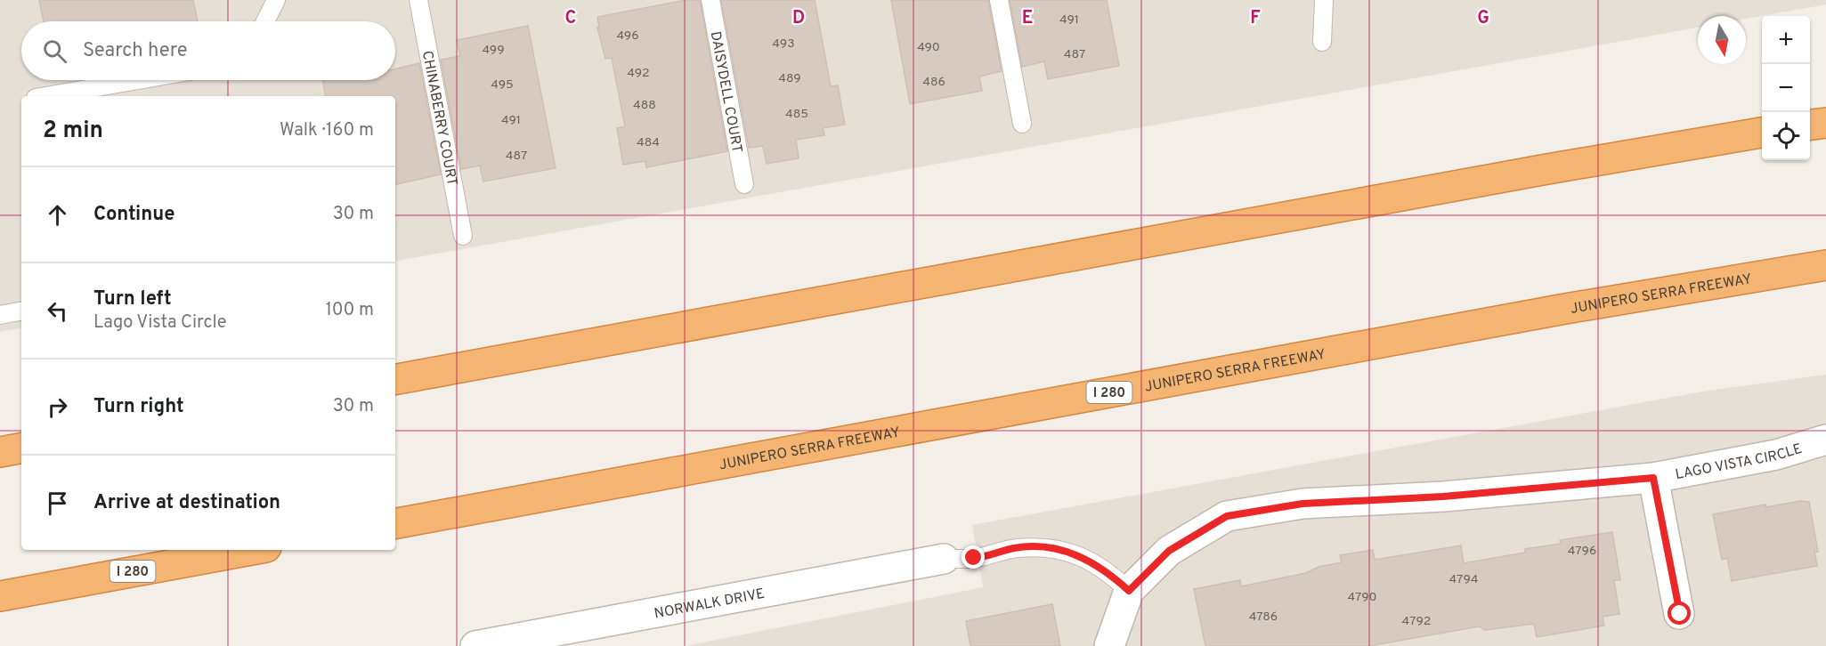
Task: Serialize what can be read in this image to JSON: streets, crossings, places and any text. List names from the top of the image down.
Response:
{
  "streets": {
    "highway": ["JUNIPERO SERRA FREEWAY", "I 280"],
    "street": ["LAGO VISTA CIRCLE", "NORWALK DRIVE"],
    "lane": ["DAISYDELL COURT", "CHINABERRY COURT"]
  },
  "house_numbers": [
    "491",
    "496",
    "493",
    "490",
    "499",
    "487",
    "492",
    "489",
    "486",
    "495",
    "488",
    "485",
    "491",
    "484",
    "487",
    "4796",
    "4794",
    "4790",
    "4786",
    "4792"
  ],
  "north": "bottom",
  "page": {
    "map_buttons": ["+", "−"],
    "search": "Search here",
    "heading": ["2 min", "Walk · 160 m"],
    "list": [
      ["Continue", "30 m"],
      ["Turn left", "Lago Vista Circle", "100 m"],
      ["Turn right", "30 m"],
      "Arrive at destination"
    ]
  },
  "grid": {
    "columns": [
      "C",
      "D",
      "E",
      "F",
      "G"
    ]
  }
}
